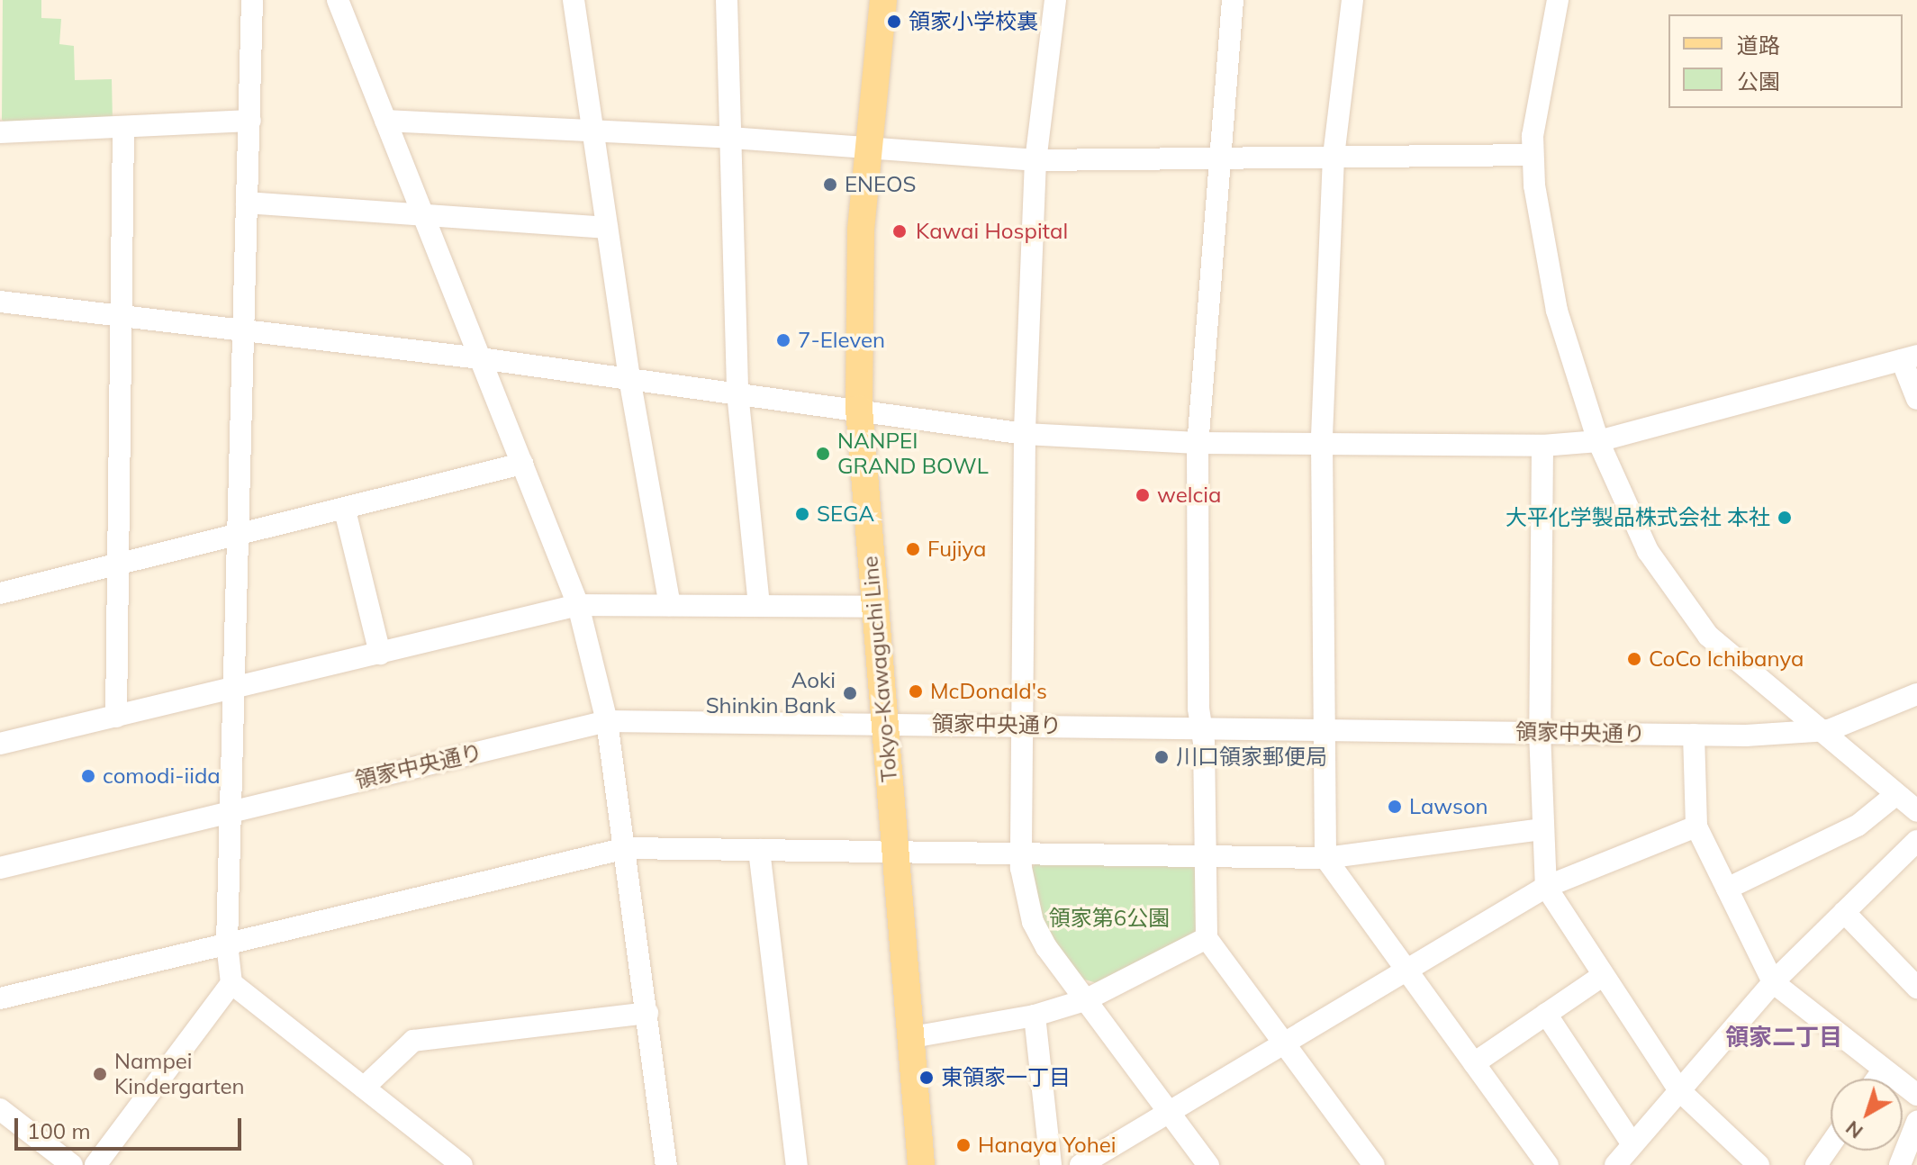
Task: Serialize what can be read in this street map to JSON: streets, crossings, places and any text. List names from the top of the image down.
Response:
{
  "streets": {
    "main road": ["Tokyo-Kawaguchi Line"],
    "street": ["領家中央通り"]
  },
  "crossings": [
    ["Tokyo-Kawaguchi Line", "領家中央通り"]
  ],
  "districts": ["領家二丁目"],
  "parks": ["領家第6公園"],
  "places": [
    "領家小学校裏",
    "ENEOS",
    "Kawai Hospital",
    "7-Eleven",
    "NANPEI GRAND BOWL",
    "welcia",
    "SEGA",
    "大平化学製品株式会社 本社",
    "Fujiya",
    "CoCo Ichibanya",
    "McDonald's",
    "Aoki Shinkin Bank",
    "川口領家郵便局",
    "comodi-iida",
    "Lawson",
    "Nampei Kindergarten",
    "東領家一丁目",
    "Hanaya Yohei"
  ],
  "legend": ["道路", "公園"],
  "scale_bar": "100 m",
  "north": "bottom left"
}
